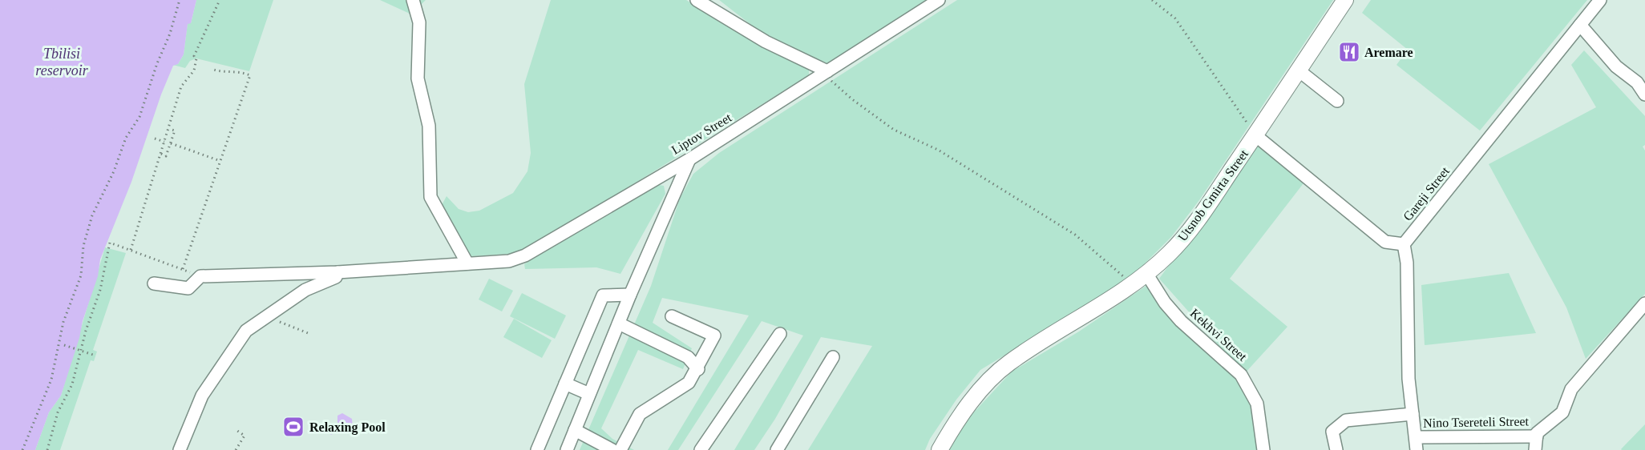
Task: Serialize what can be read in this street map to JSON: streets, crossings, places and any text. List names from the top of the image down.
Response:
{
  "streets": {
    "main road": ["Utsnob Gmirta Street"],
    "street": [
      "Liptov Street",
      "Gareji Street",
      "Kekhvi Street",
      "Nino Tsereteli Street"
    ]
  },
  "crossings": [
    ["Utsnob Gmirta Street", "Kekhvi Street"]
  ],
  "water": ["Tbilisi reservoir"],
  "places": {
    "restaurant": ["Aremare"],
    "sports": ["Relaxing Pool"]
  }
}
